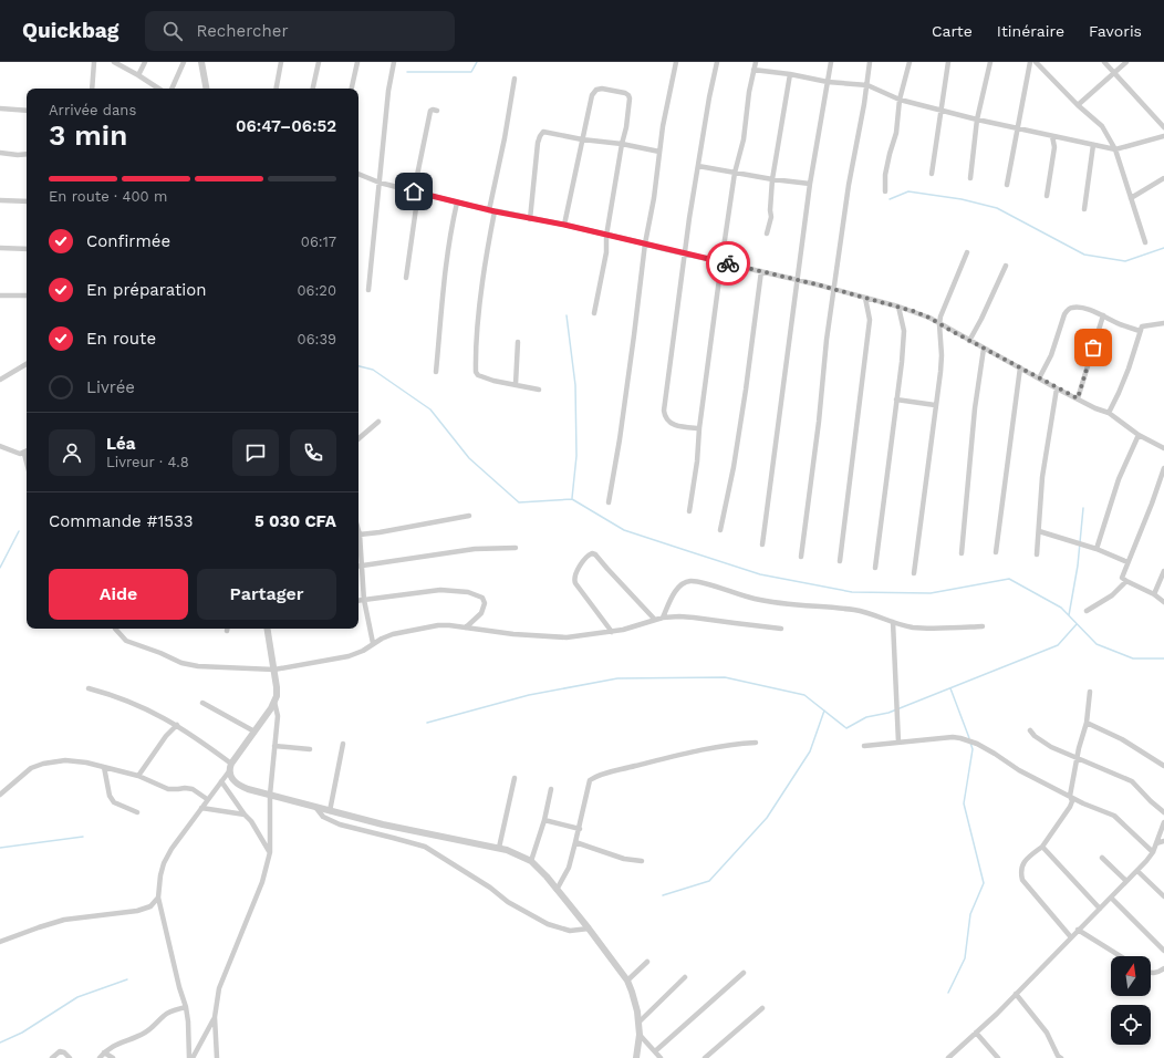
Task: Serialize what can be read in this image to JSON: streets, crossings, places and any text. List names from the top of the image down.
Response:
{
  "north": "top",
  "page": {
    "header": "Quickbag",
    "search": "Rechercher",
    "nav": ["Carte", "Itinéraire", "Favoris"],
    "heading": ["3 min", "Arrivée dans", "06:47–06:52"],
    "panel": [
      "Léa",
      "Livreur · 4.8",
      "Commande #1533",
      "5 030 CFA"
    ],
    "bar": "En route · 400 m",
    "list": [
      ["Confirmée", "06:17"],
      ["En préparation", "06:20"],
      ["En route", "06:39"],
      "Livrée"
    ],
    "buttons": ["Aide", "Partager"]
  }
}
